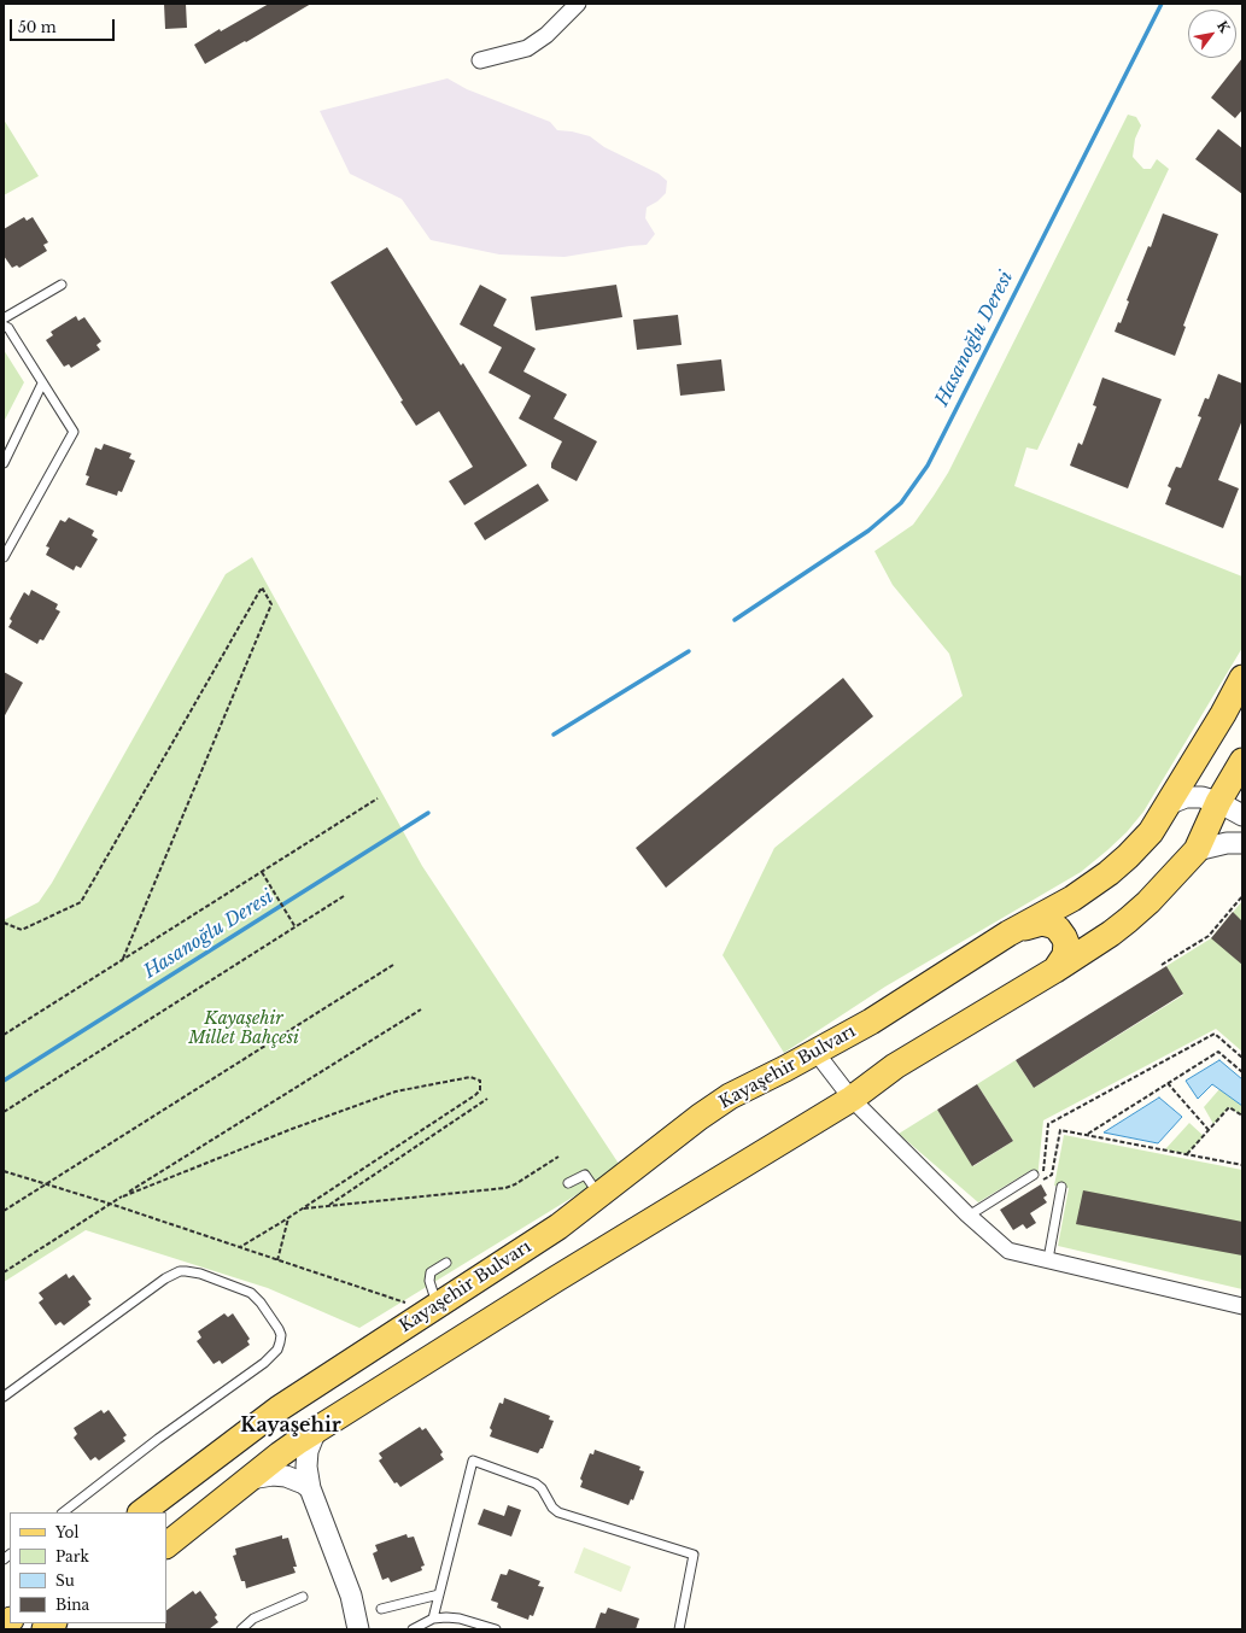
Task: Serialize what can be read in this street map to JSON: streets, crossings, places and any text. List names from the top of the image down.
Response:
{
  "streets": {
    "main road": ["Kayaşehir Bulvarı"]
  },
  "districts": ["Kayaşehir"],
  "water": ["Hasanoğlu Deresi"],
  "parks": ["Kayaşehir Millet Bahçesi"],
  "legend": [
    "Yol",
    "Park",
    "Su",
    "Bina"
  ],
  "scale_bar": "50 m",
  "north": "top right"
}
